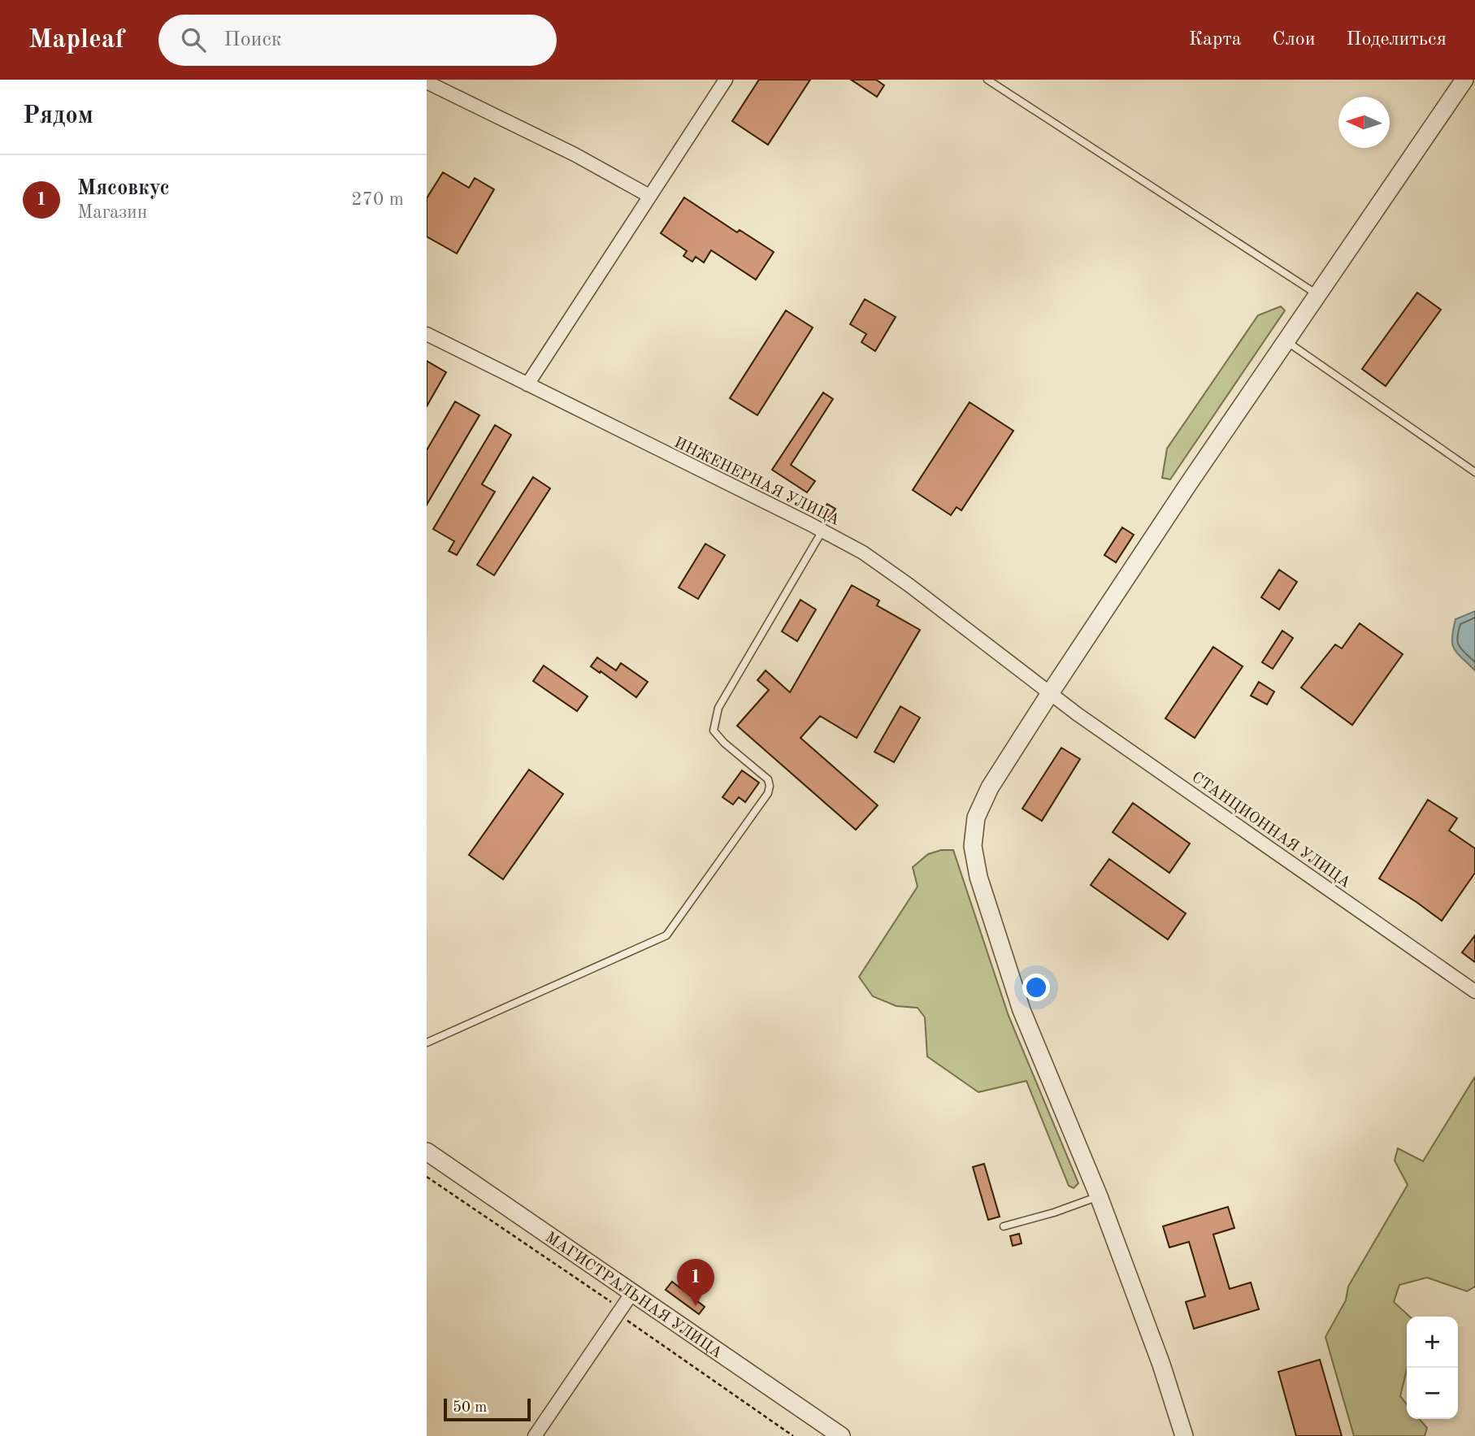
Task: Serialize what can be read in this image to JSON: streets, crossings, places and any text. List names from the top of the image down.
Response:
{
  "streets": {
    "street": ["ИНЖЕНЕРНАЯ УЛИЦА", "СТАНЦИОННАЯ УЛИЦА", "МАГИСТРАЛЬНАЯ УЛИЦА"]
  },
  "crossings": [
    ["ИНЖЕНЕРНАЯ УЛИЦА", "СТАНЦИОННАЯ УЛИЦА"]
  ],
  "scale_bar": "50 m",
  "north": "left",
  "page": {
    "header": "Mapleaf",
    "search": "Поиск",
    "nav": ["Карта", "Слои", "Поделиться"],
    "heading": "Рядом",
    "list": [
      {
        "mark": "1",
        "name": "Мясовкус",
        "note": "Магазин",
        "value": "270 m"
      }
    ],
    "pins": "1",
    "map_buttons": ["+", "−"],
    "scale": "50 m"
  }
}
